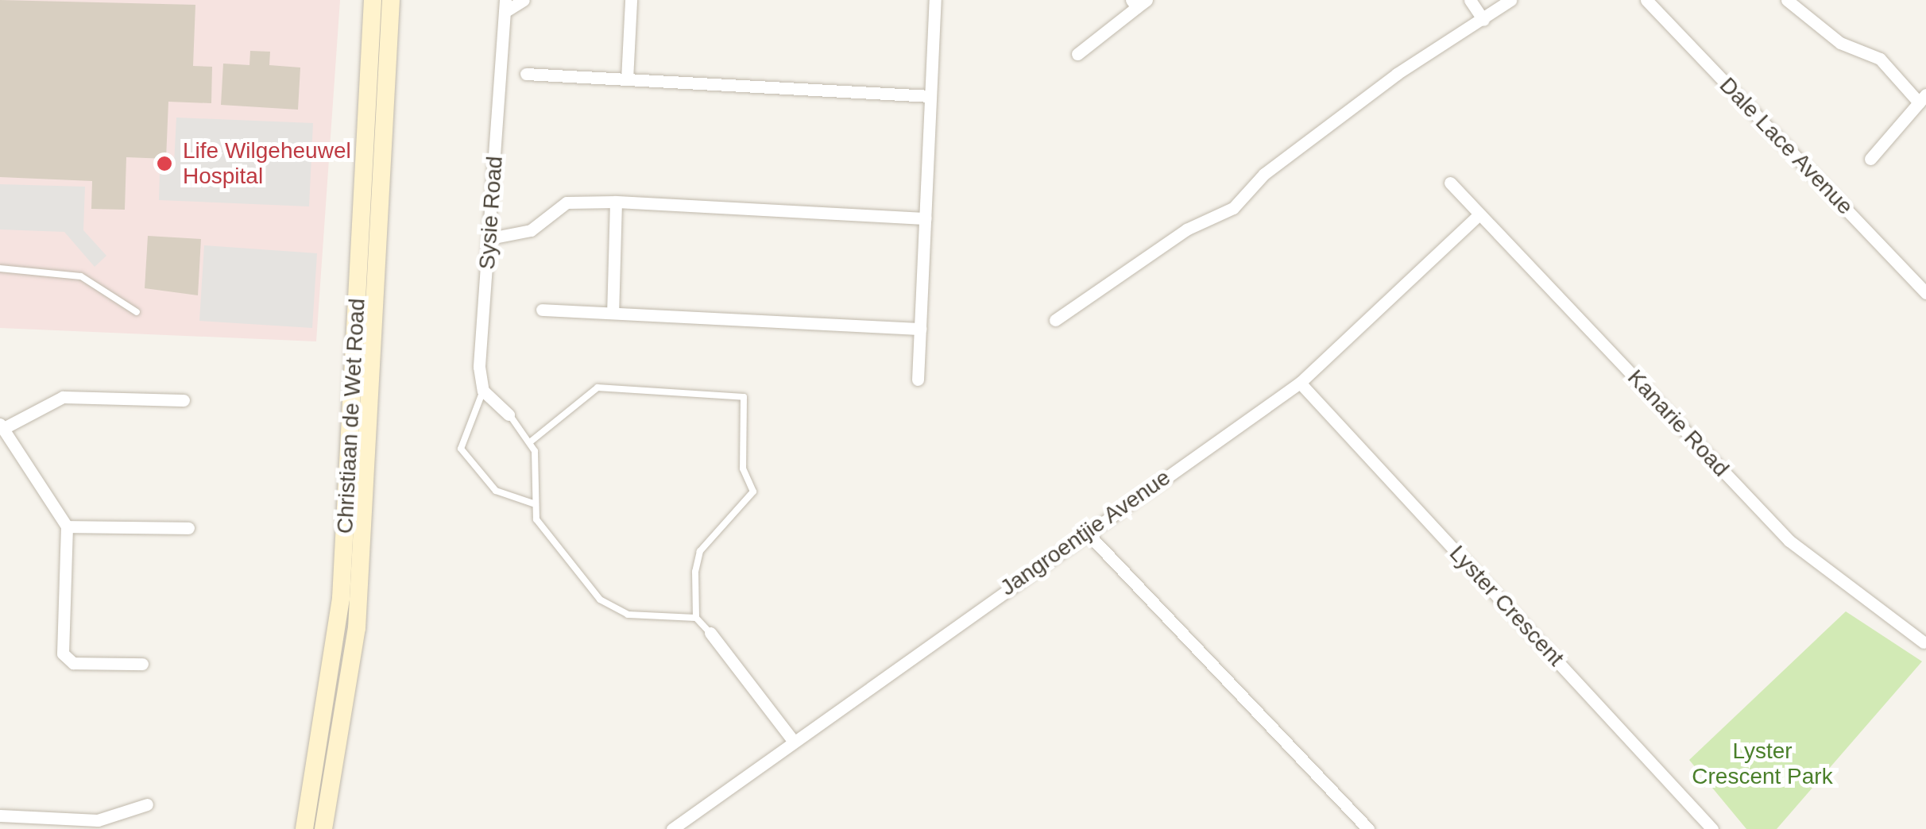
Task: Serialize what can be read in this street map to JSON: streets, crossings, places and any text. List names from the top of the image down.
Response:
{
  "streets": {
    "main road": ["Christiaan de Wet Road"],
    "street": [
      "Dale Lace Avenue",
      "Sysie Road",
      "Kanarie Road",
      "Jangroentjie Avenue",
      "Lyster Crescent"
    ]
  },
  "crossings": [
    ["Kanarie Road", "Jangroentjie Avenue"],
    ["Jangroentjie Avenue", "Lyster Crescent"]
  ],
  "parks": ["Lyster Crescent Park"],
  "places": ["Life Wilgeheuwel Hospital"]
}
